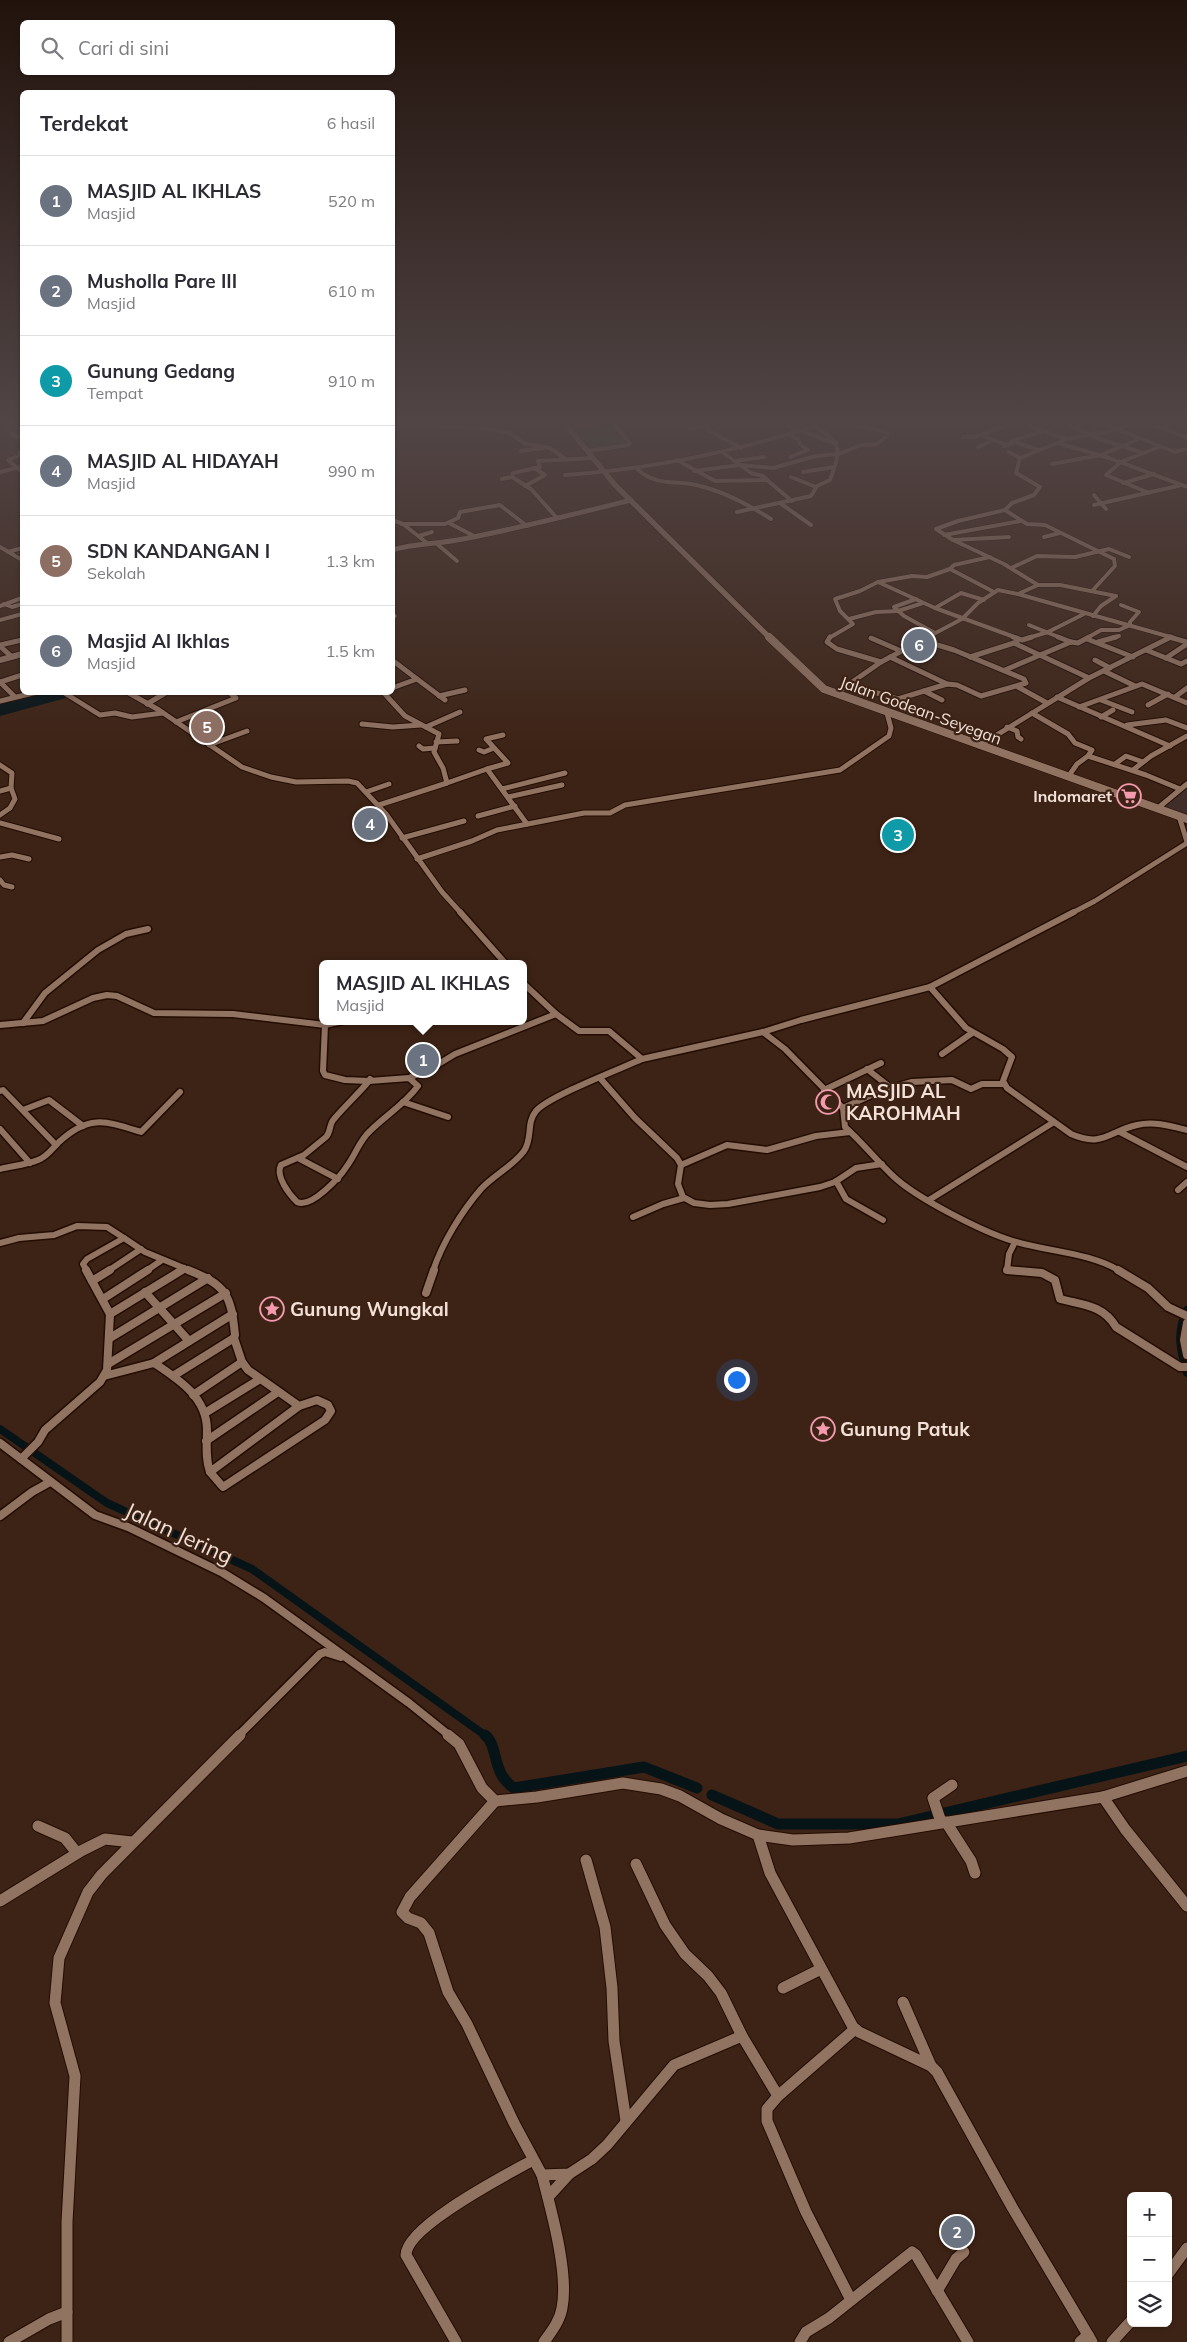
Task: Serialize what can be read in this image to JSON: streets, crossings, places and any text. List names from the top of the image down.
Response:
{
  "streets": {
    "main road": ["Jalan Godean-Seyegan"],
    "street": ["Jalan Jering"]
  },
  "places": {
    "supermarket": ["Indomaret"],
    "mosque": ["MASJID AL KAROHMAH"],
    "place": ["Gunung Wungkal", "Gunung Patuk"]
  },
  "page": {
    "search": "Cari di sini",
    "heading": ["Terdekat", "6 hasil"],
    "list": [
      {
        "mark": "1",
        "name": "MASJID AL IKHLAS",
        "note": "Masjid",
        "value": "520 m"
      },
      {
        "mark": "2",
        "name": "Musholla Pare III",
        "note": "Masjid",
        "value": "610 m"
      },
      {
        "mark": "3",
        "name": "Gunung Gedang",
        "note": "Tempat",
        "value": "910 m"
      },
      {
        "mark": "4",
        "name": "MASJID AL HIDAYAH",
        "note": "Masjid",
        "value": "990 m"
      },
      {
        "mark": "5",
        "name": "SDN KANDANGAN I",
        "note": "Sekolah",
        "value": "1.3 km"
      },
      {
        "mark": "6",
        "name": "Masjid Al Ikhlas",
        "note": "Masjid",
        "value": "1.5 km"
      }
    ],
    "pins": [
      "6",
      "5",
      "4",
      "3",
      "1",
      "2"
    ],
    "popup": ["MASJID AL IKHLAS", "Masjid"],
    "map_buttons": ["+", "−"]
  }
}
